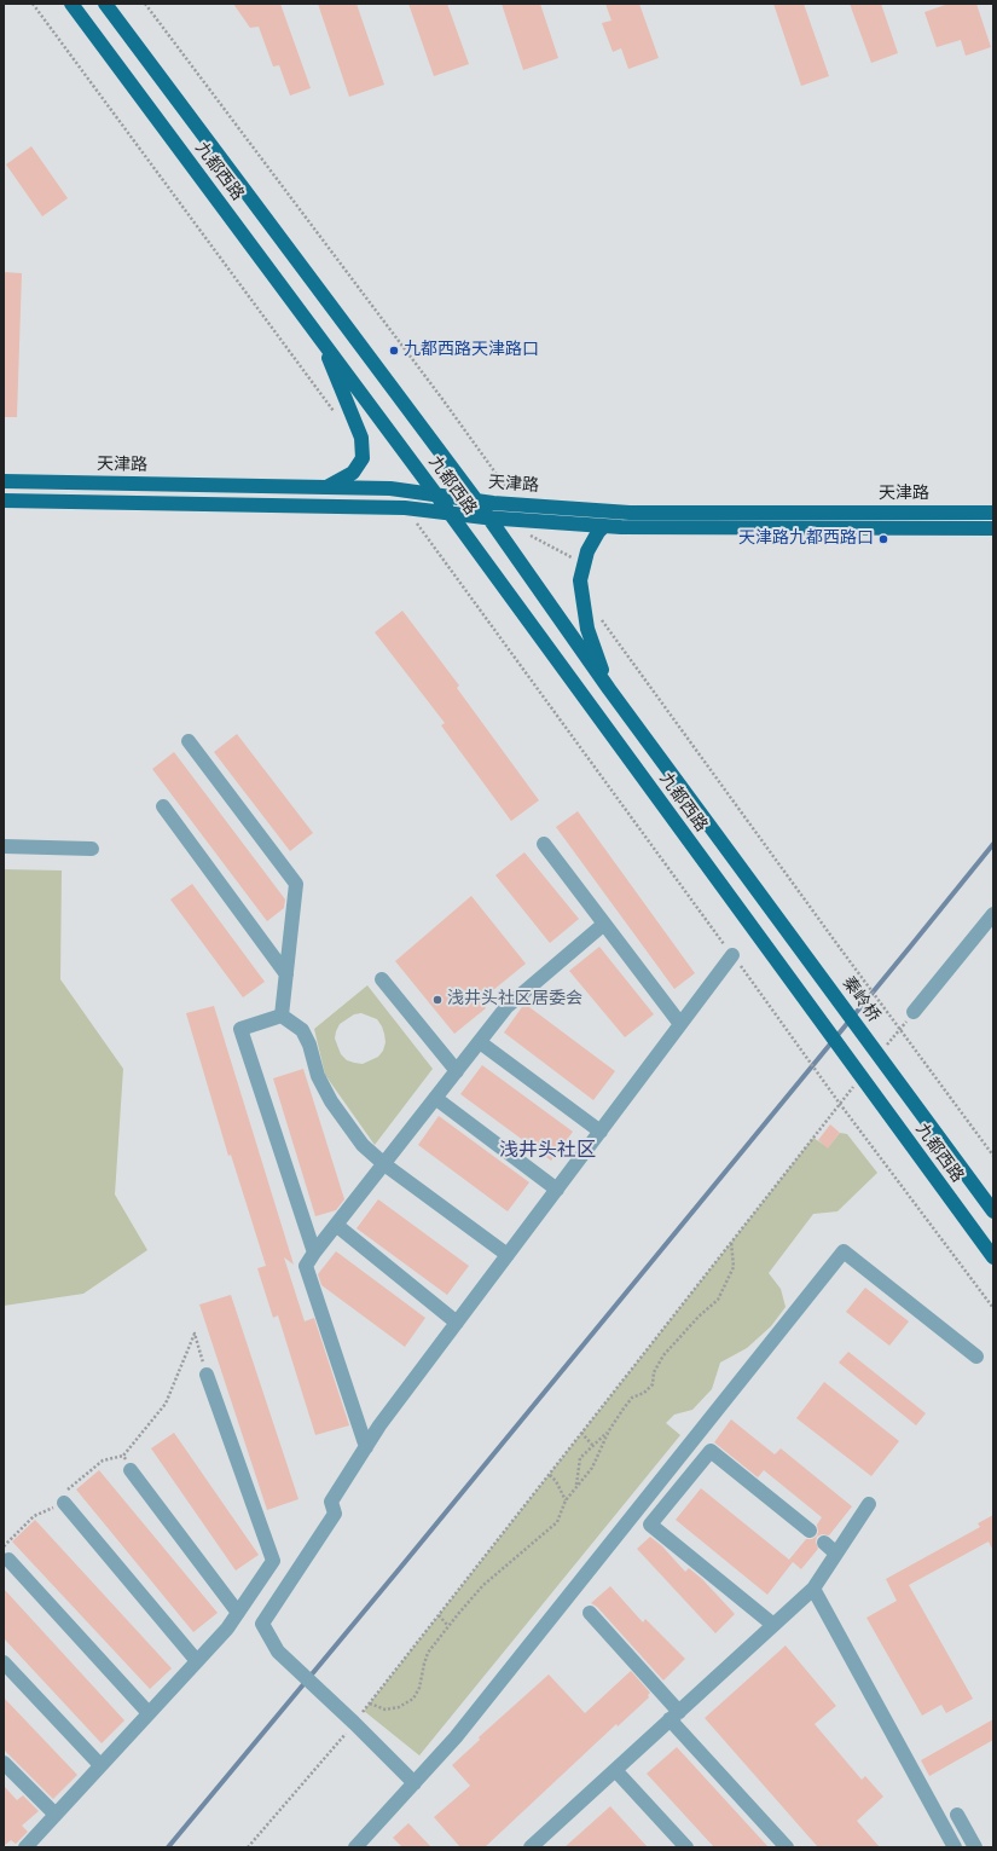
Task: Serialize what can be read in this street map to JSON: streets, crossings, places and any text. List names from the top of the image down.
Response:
{
  "streets": {
    "main road": ["九都西路", "天津路", "秦岭桥"]
  },
  "crossings": [
    ["九都西路", "天津路"],
    ["九都西路", "秦岭桥"]
  ],
  "districts": ["浅井头社区"],
  "places": ["九都西路天津路口", "天津路九都西路口", "浅井头社区居委会"]
}
